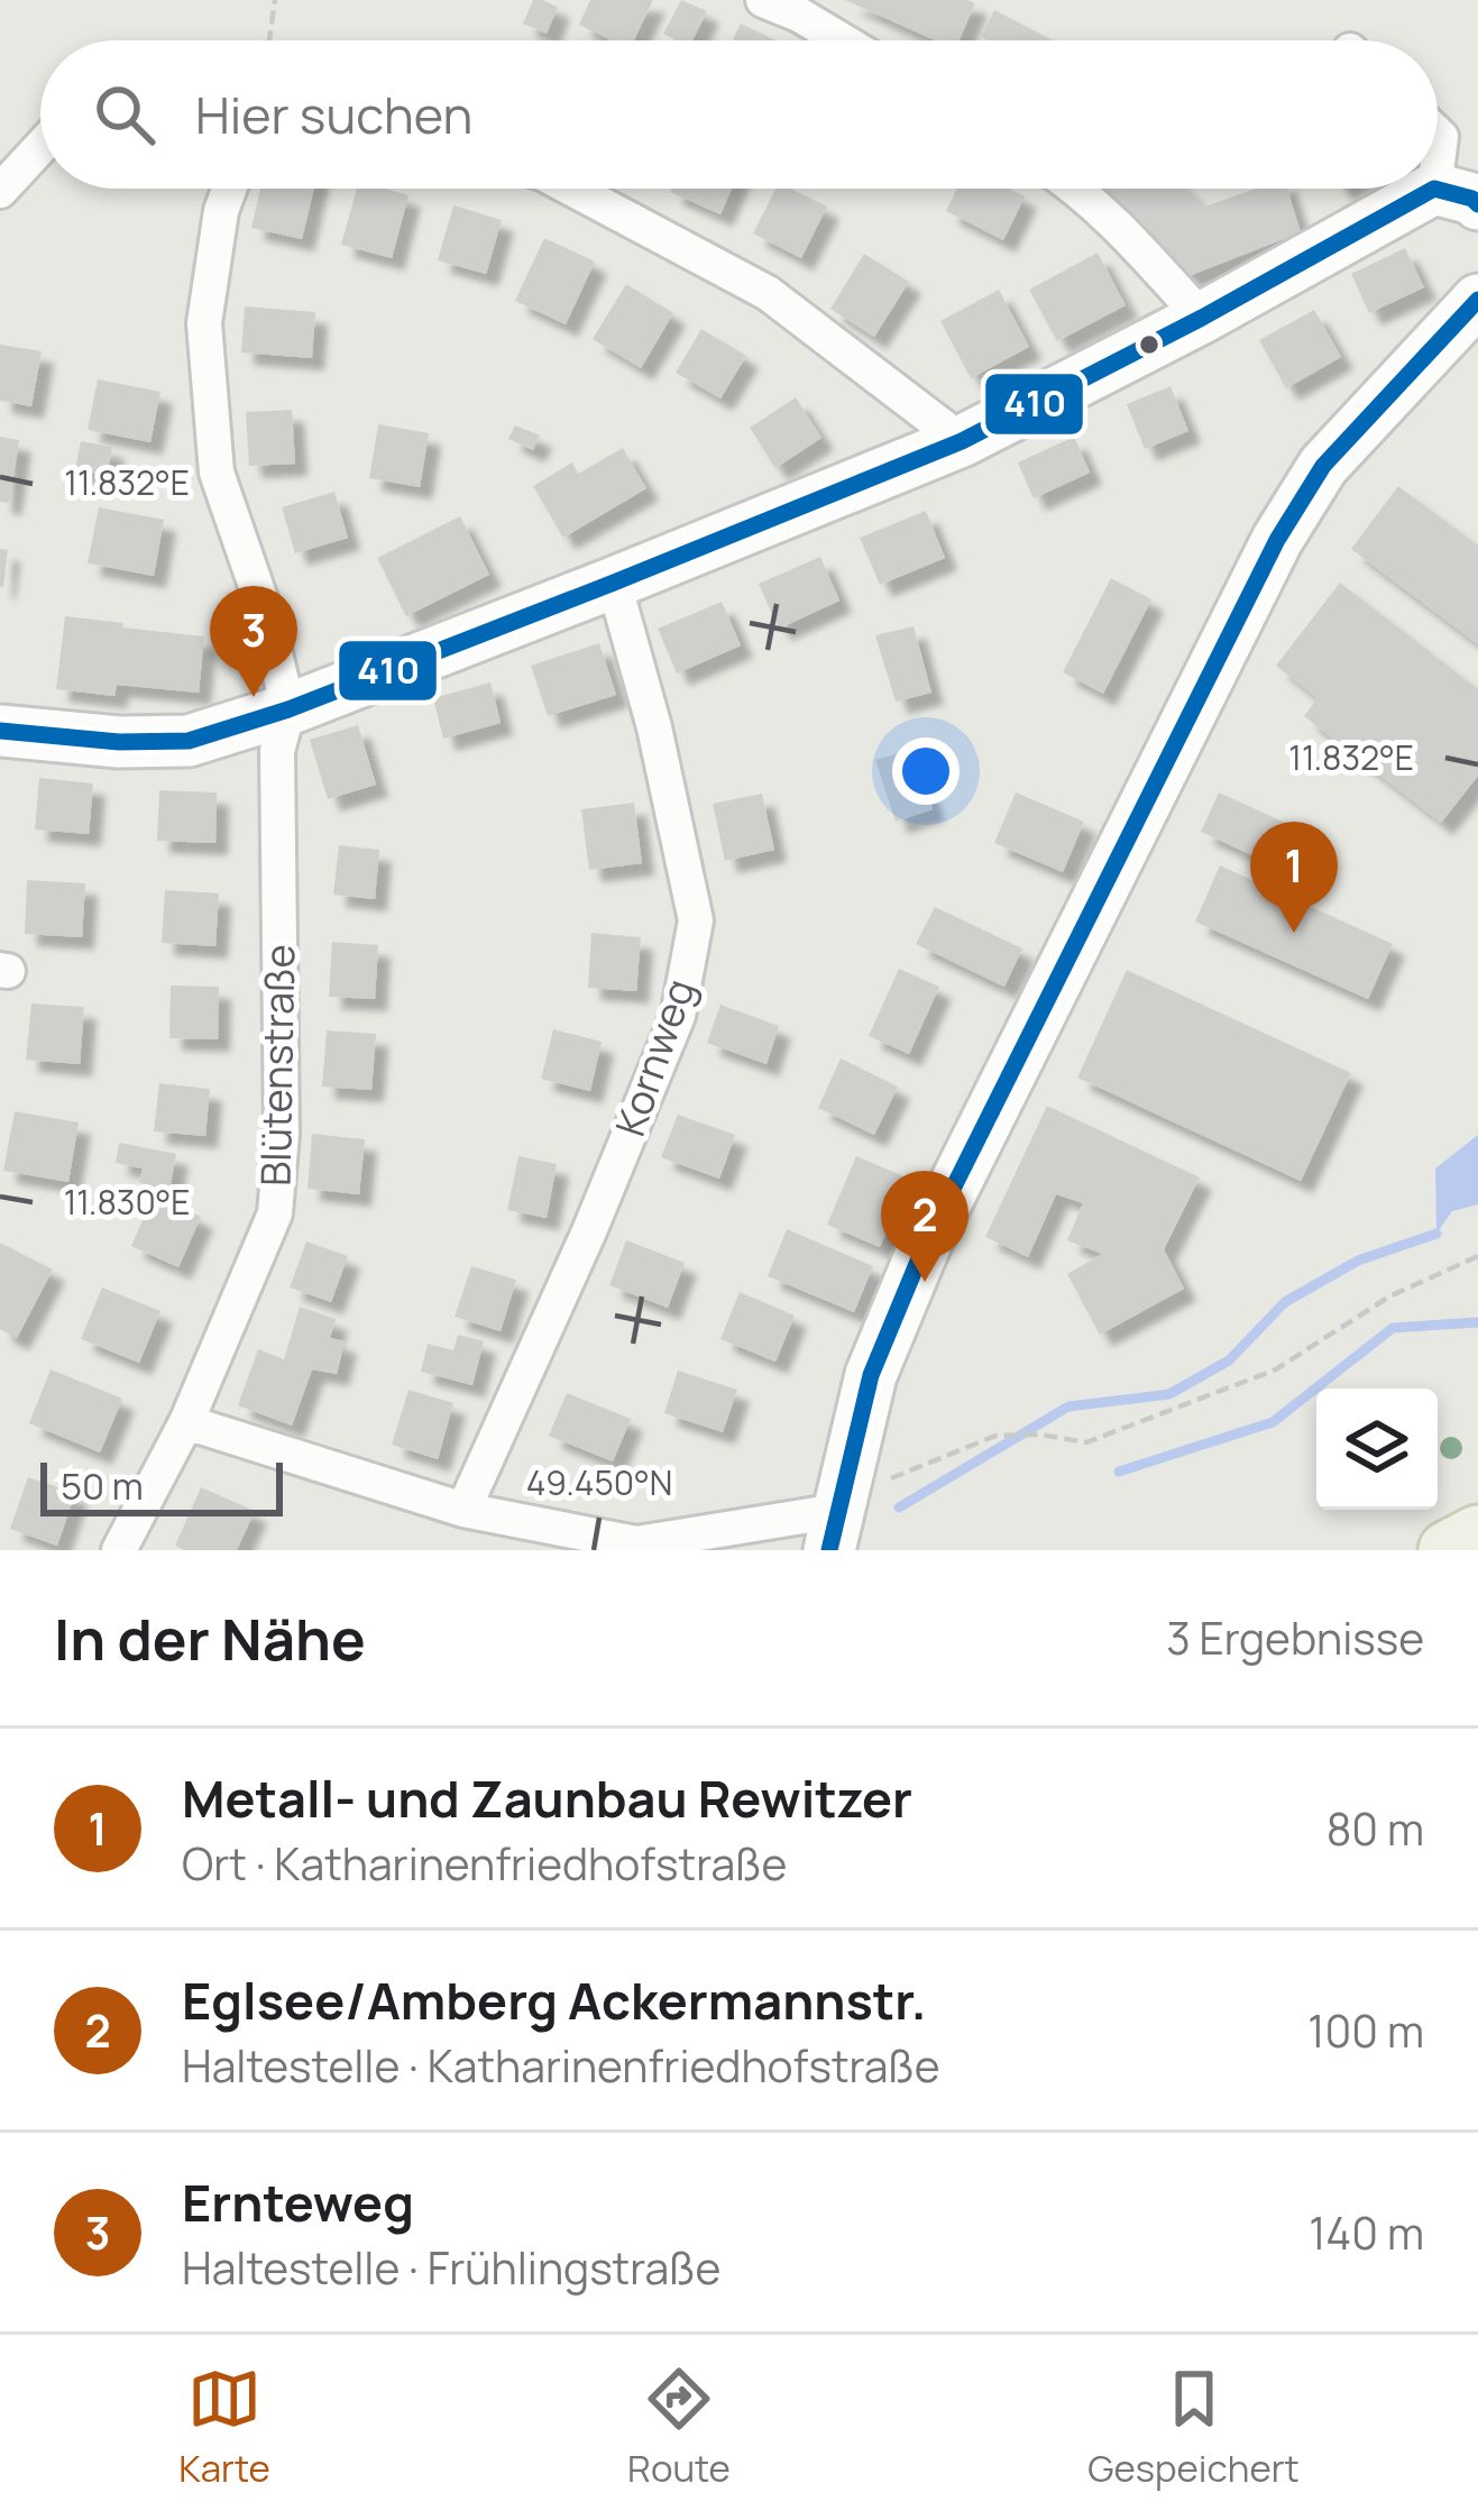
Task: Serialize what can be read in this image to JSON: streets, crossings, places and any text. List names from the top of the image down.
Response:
{
  "streets": {
    "street": ["Kornweg", "Blütenstraße"]
  },
  "lines": ["transit line 410"],
  "scale_bar": "50 m",
  "page": {
    "search": "Hier suchen",
    "pins": ["3", "1", "2"],
    "scale": "50 m",
    "heading": ["In der Nähe", "3 Ergebnisse"],
    "list": [
      {
        "mark": "1",
        "name": "Metall- und Zaunbau Rewitzer",
        "note": "Ort · Katharinenfriedhofstraße",
        "value": "80 m"
      },
      {
        "mark": "2",
        "name": "Eglsee/Amberg Ackermannstr.",
        "note": "Haltestelle · Katharinenfriedhofstraße",
        "value": "100 m"
      },
      {
        "mark": "3",
        "name": "Ernteweg",
        "note": "Haltestelle · Frühlingstraße",
        "value": "140 m"
      }
    ],
    "nav": ["Karte", "Route", "Gespeichert"]
  },
  "coordinates": ["11.832°E", "11.830°E", "49.450°N"]
}
